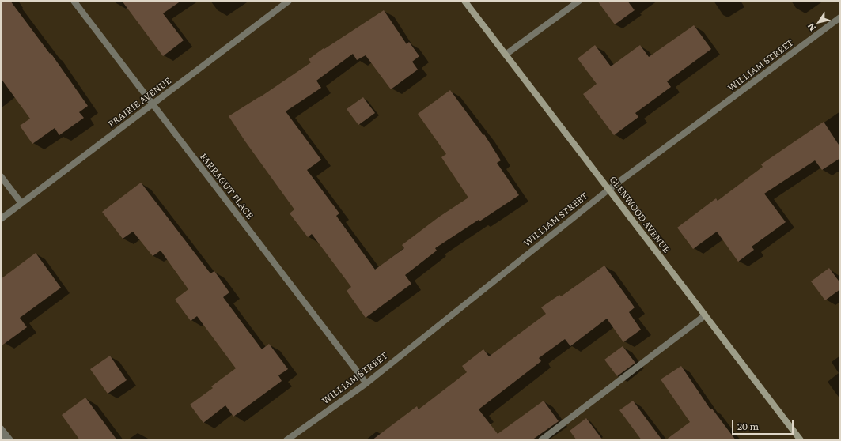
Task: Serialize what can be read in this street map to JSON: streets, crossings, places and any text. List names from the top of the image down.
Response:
{
  "streets": {
    "street": [
      "WILLIAM STREET",
      "PRAIRIE AVENUE",
      "FARRAGUT PLACE",
      "GLENWOOD AVENUE"
    ]
  },
  "crossings": [
    ["WILLIAM STREET", "FARRAGUT PLACE"],
    ["WILLIAM STREET", "GLENWOOD AVENUE"],
    ["PRAIRIE AVENUE", "FARRAGUT PLACE"]
  ],
  "scale_bar": "20 m",
  "north": "bottom left"
}
